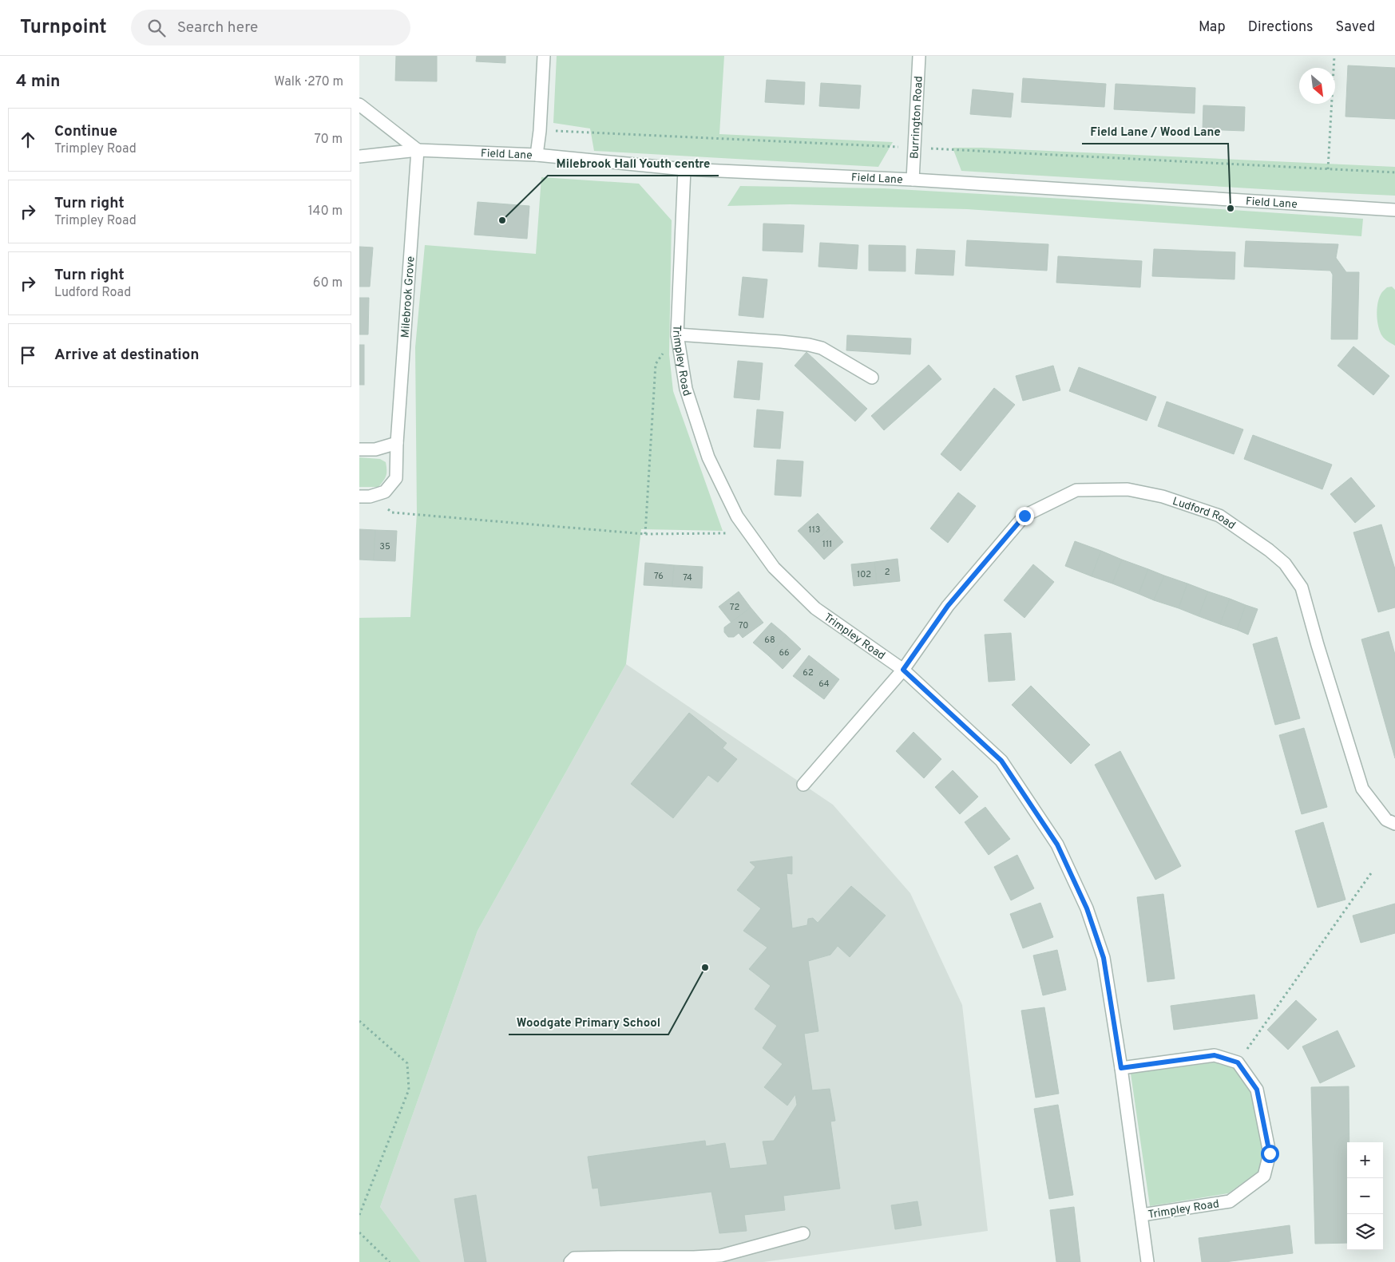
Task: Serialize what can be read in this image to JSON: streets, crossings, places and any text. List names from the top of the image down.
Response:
{
  "streets": {
    "street": [
      "Burrington Road",
      "Field Lane",
      "Milebrook Grove",
      "Trimpley Road",
      "Ludford Road"
    ]
  },
  "crossings": [
    ["Burrington Road", "Field Lane"],
    ["Field Lane", "Milebrook Grove"],
    ["Field Lane", "Trimpley Road"],
    ["Trimpley Road", "Ludford Road"]
  ],
  "places": ["Field Lane / Wood Lane", "Milebrook Hall Youth centre", "Woodgate Primary School"],
  "house_numbers": [
    "113",
    "111",
    "35",
    "2",
    "102",
    "76",
    "74",
    "72",
    "70",
    "68",
    "66",
    "62",
    "64"
  ],
  "north": "bottom right",
  "page": {
    "header": "Turnpoint",
    "search": "Search here",
    "nav": ["Map", "Directions", "Saved"],
    "heading": ["4 min", "Walk · 270 m"],
    "list": [
      ["Continue", "Trimpley Road", "70 m"],
      ["Turn right", "Trimpley Road", "140 m"],
      ["Turn right", "Ludford Road", "60 m"],
      "Arrive at destination"
    ],
    "map_buttons": ["+", "−"]
  }
}
